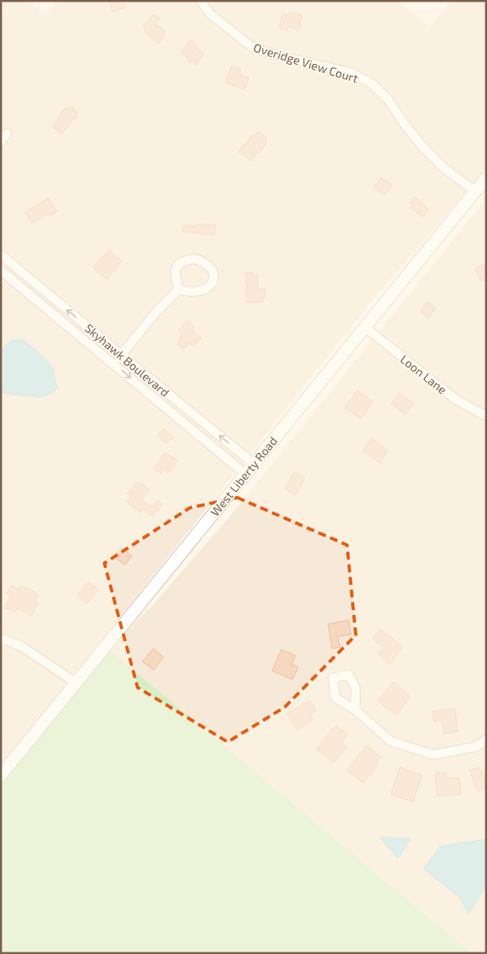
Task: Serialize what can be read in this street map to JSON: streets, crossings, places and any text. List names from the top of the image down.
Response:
{
  "streets": {
    "main road": ["West Liberty Road"],
    "street": ["Overidge View Court", "Skyhawk Boulevard", "Loon Lane"]
  },
  "crossings": [
    ["Overidge View Court", "West Liberty Road"],
    ["Skyhawk Boulevard", "West Liberty Road"],
    ["Loon Lane", "West Liberty Road"]
  ]
}
